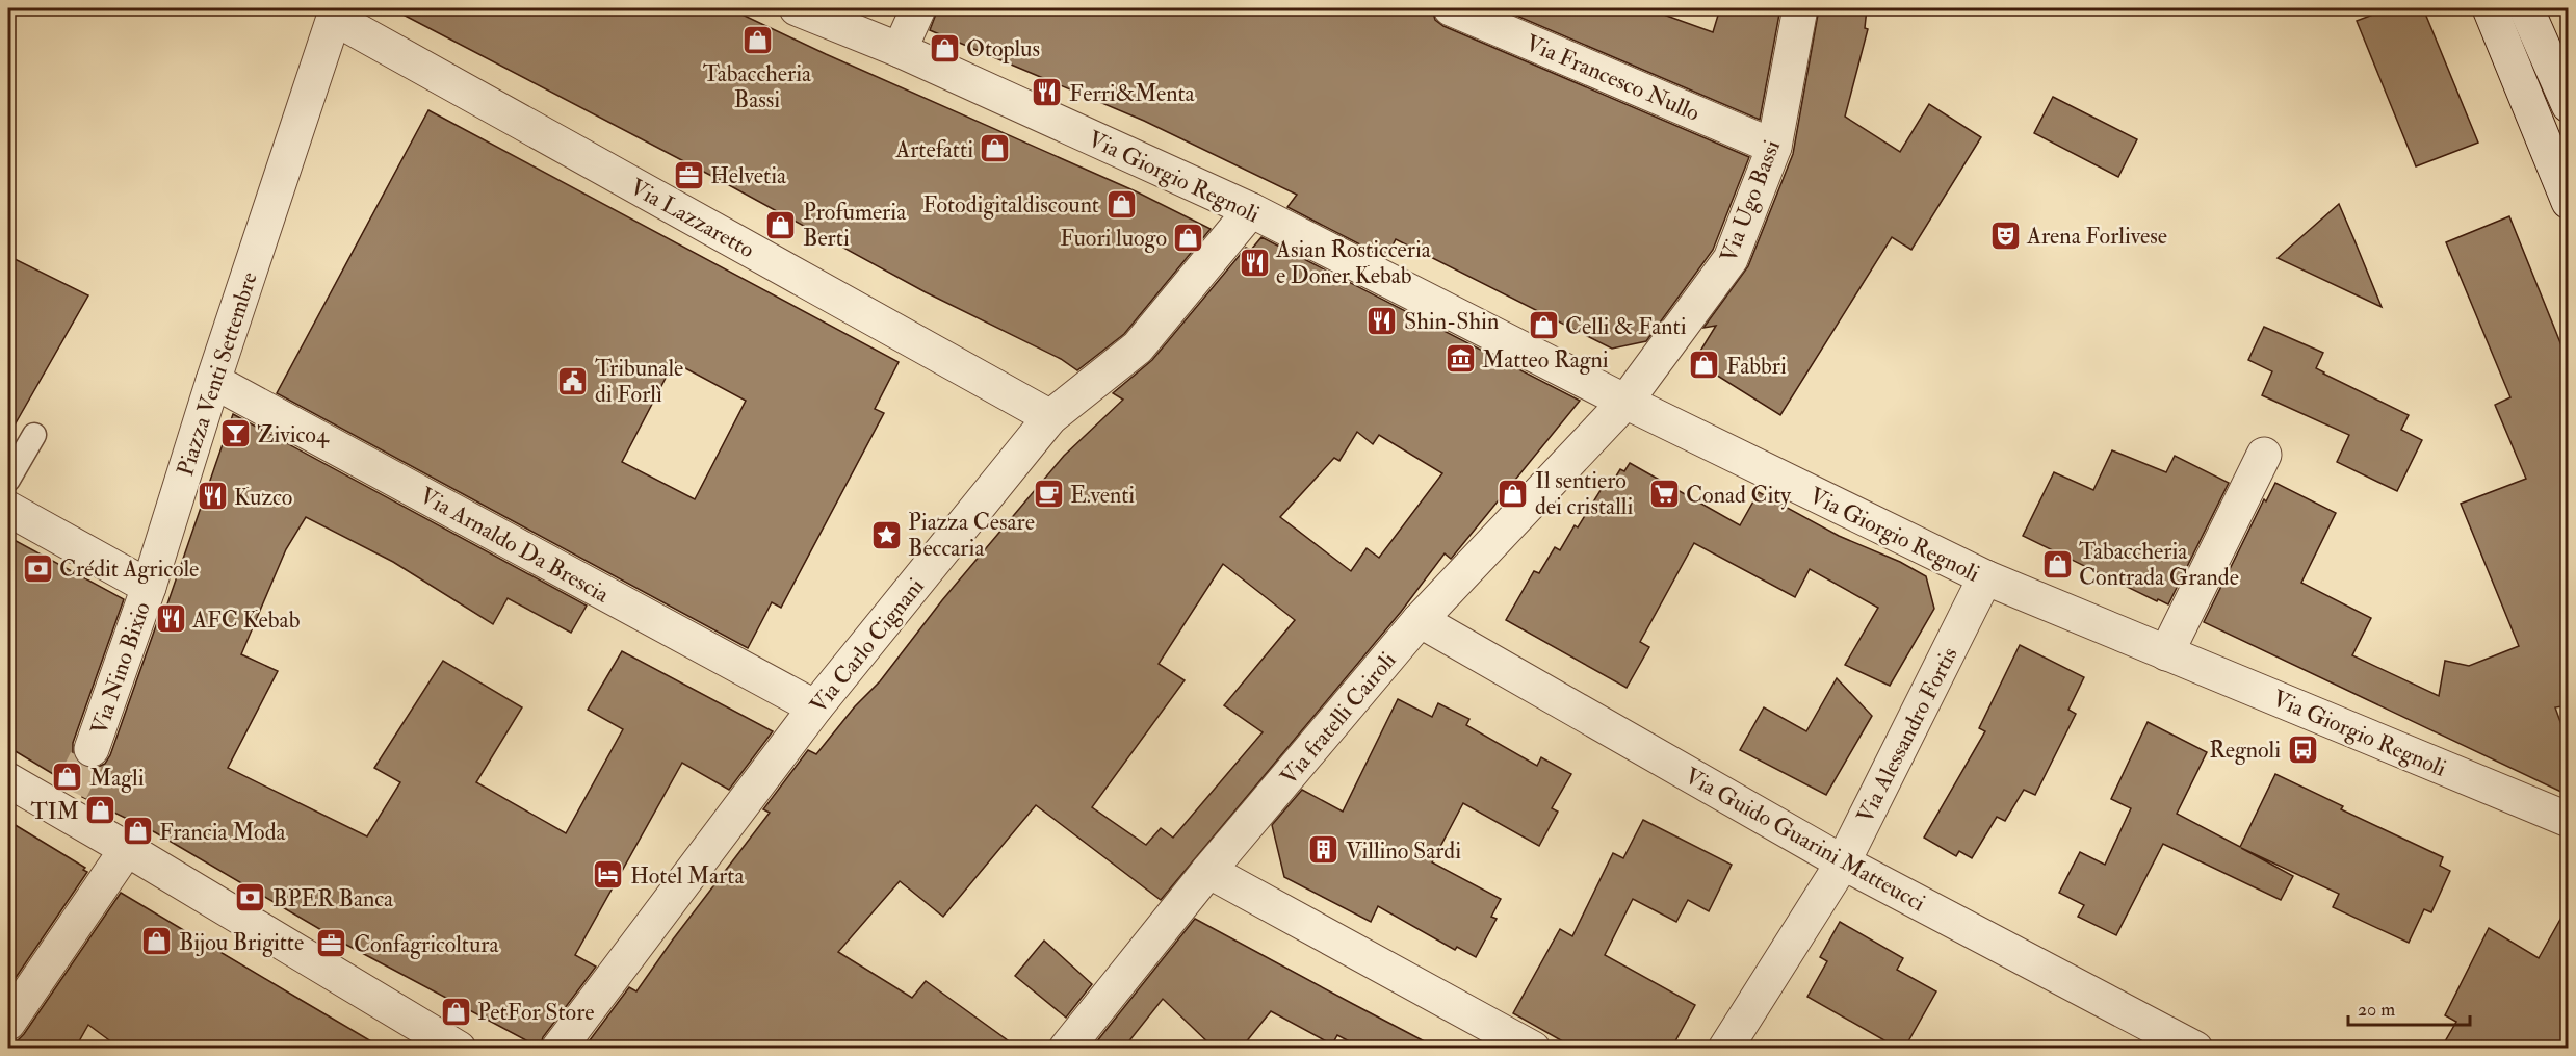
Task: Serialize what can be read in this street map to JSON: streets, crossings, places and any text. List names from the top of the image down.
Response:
{
  "streets": {
    "street": [
      "Via Francesco Nullo",
      "Via Giorgio Regnoli",
      "Via Ugo Bassi",
      "Via Lazzaretto",
      "Piazza Venti Settembre",
      "Via Arnaldo Da Brescia",
      "Via Carlo Cignani",
      "Via Nino Bixio",
      "Via fratelli Cairoli",
      "Via Alessandro Fortis",
      "Via Guido Guarini Matteucci"
    ]
  },
  "crossings": [
    ["Via Francesco Nullo", "Via Ugo Bassi"],
    ["Via Giorgio Regnoli", "Via Ugo Bassi"],
    ["Via Giorgio Regnoli", "Via Carlo Cignani"],
    ["Via Giorgio Regnoli", "Via fratelli Cairoli"],
    ["Via Giorgio Regnoli", "Via Alessandro Fortis"],
    ["Via Ugo Bassi", "Via fratelli Cairoli"],
    ["Via Lazzaretto", "Piazza Venti Settembre"],
    ["Via Lazzaretto", "Via Carlo Cignani"],
    ["Piazza Venti Settembre", "Via Arnaldo Da Brescia"],
    ["Piazza Venti Settembre", "Via Nino Bixio"],
    ["Via Arnaldo Da Brescia", "Via Carlo Cignani"],
    ["Via fratelli Cairoli", "Via Guido Guarini Matteucci"],
    ["Via Alessandro Fortis", "Via Guido Guarini Matteucci"]
  ],
  "places": {
    "shop": [
      "Tabaccheria Bassi",
      "Otoplus",
      "Artefatti",
      "Fotodigitaldiscount",
      "Profumeria Berti",
      "Fuori luogo",
      "Celli & Fanti",
      "Fabbri",
      "Il sentiero dei cristalli",
      "Tabaccheria Contrada Grande",
      "Magli",
      "TIM",
      "Francia Moda",
      "Bijou Brigitte",
      "PetFor Store"
    ],
    "restaurant": [
      "Ferri&Menta",
      "Asian Rosticceria e Doner Kebab",
      "Shin-Shin",
      "Kuzco",
      "AFC Kebab"
    ],
    "office": ["Helvetia", "Confagricoltura"],
    "theatre": ["Arena Forlivese"],
    "museum": ["Matteo Ragni"],
    "public building": ["Tribunale di Forlì"],
    "bar": ["Zivico4"],
    "cafe": ["E.venti"],
    "supermarket": ["Conad City"],
    "place": ["Piazza Cesare Beccaria"],
    "bank": ["Crédit Agricole", "BPER Banca"],
    "bus stop": ["Regnoli"],
    "building": ["Villino Sardi"],
    "hotel": ["Hotel Marta"]
  },
  "scale_bar": "20 m"
}
